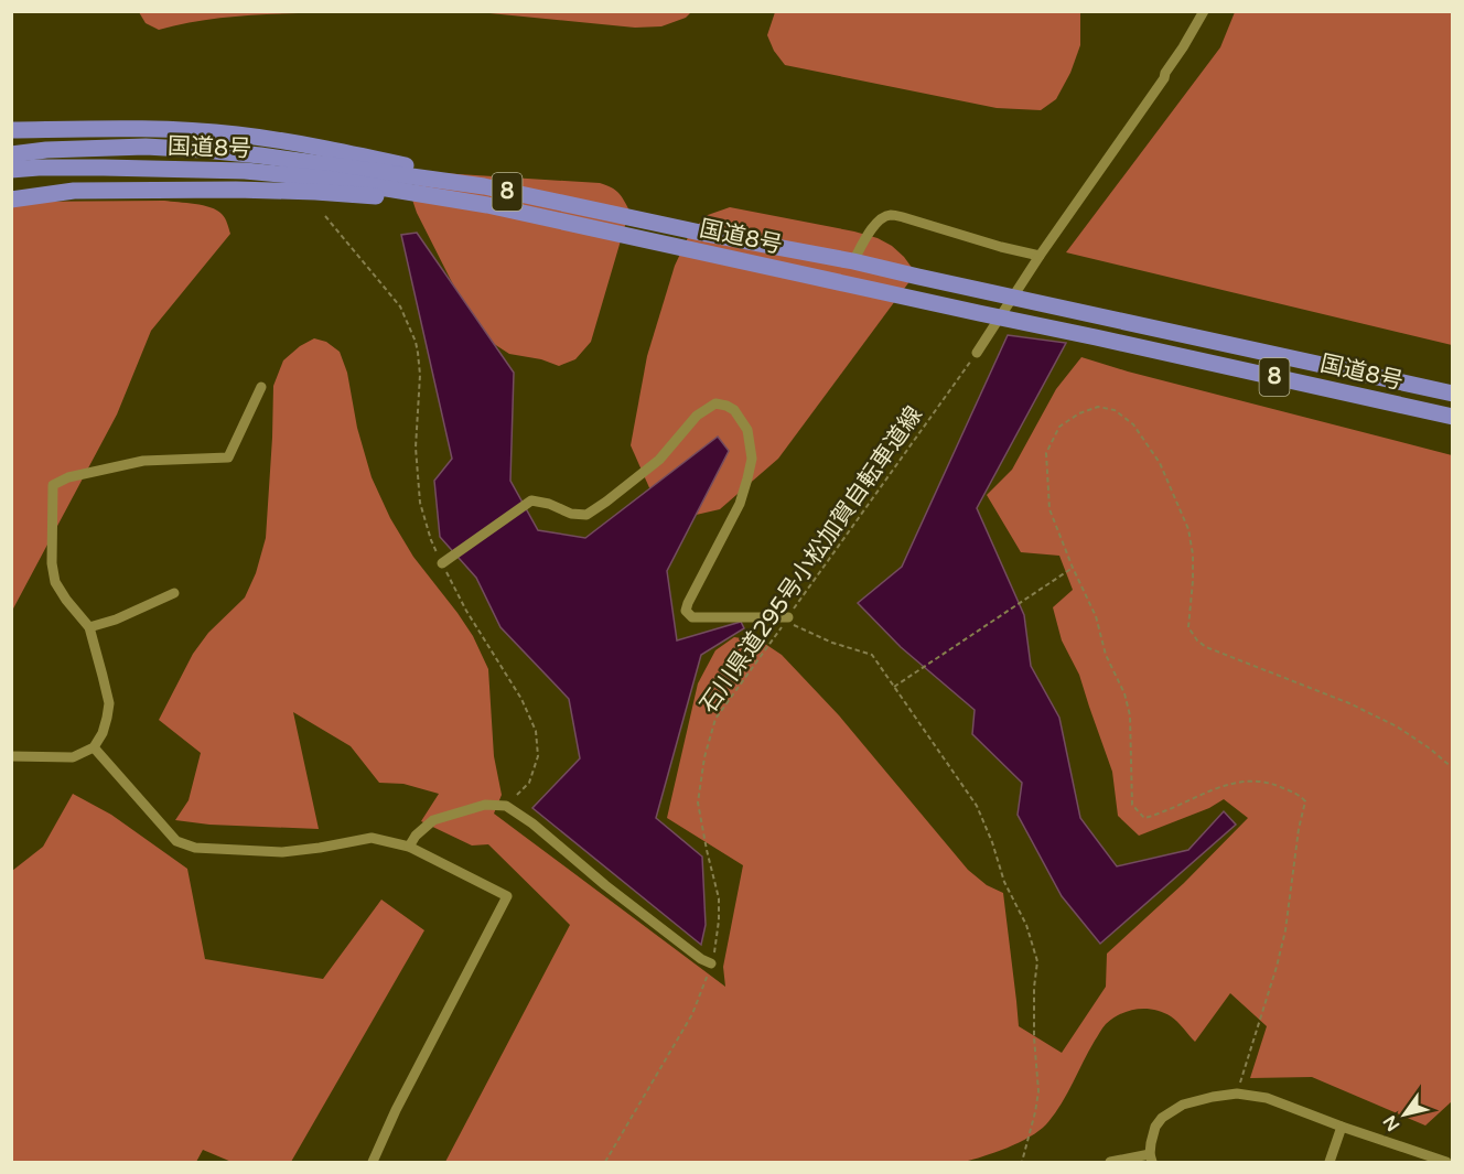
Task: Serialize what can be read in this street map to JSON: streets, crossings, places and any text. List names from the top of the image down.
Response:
{
  "streets": {
    "highway": ["国道8号", "8"],
    "path": ["石川県道295号小松加賀自転車道線"]
  },
  "north": "bottom left"
}
